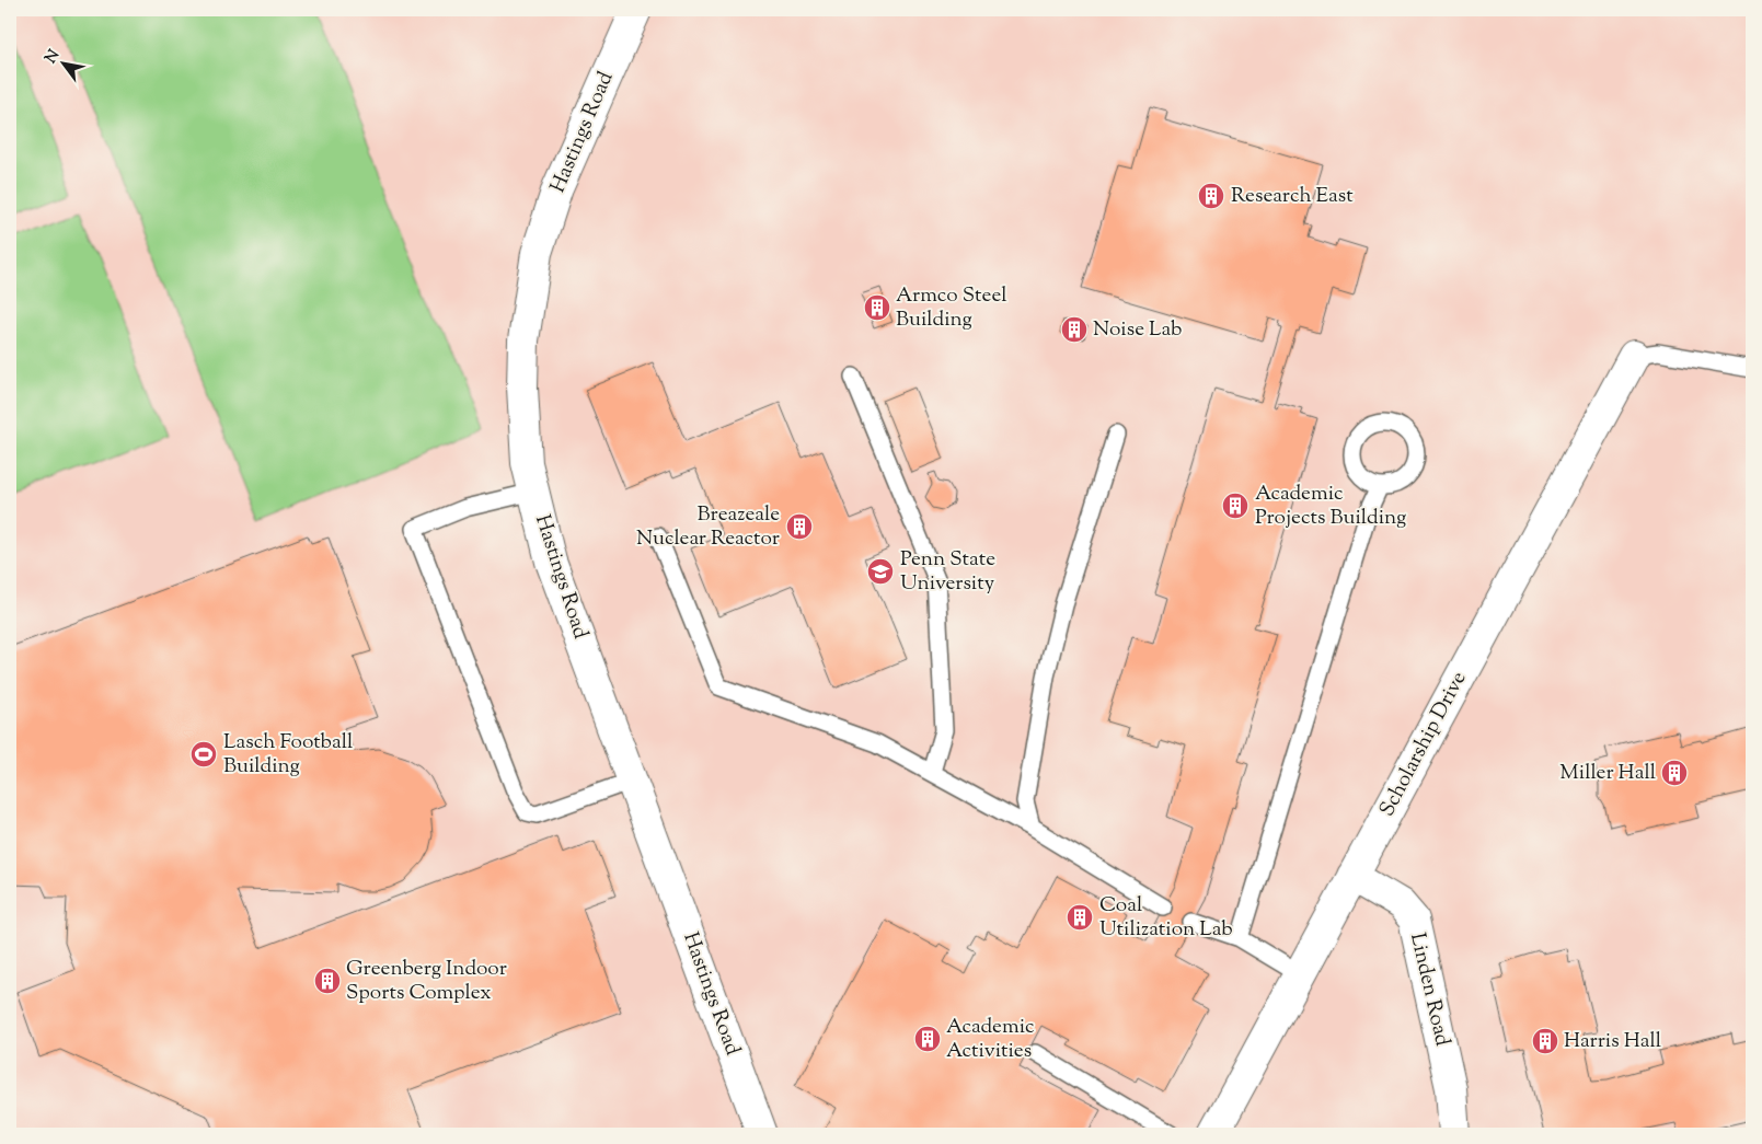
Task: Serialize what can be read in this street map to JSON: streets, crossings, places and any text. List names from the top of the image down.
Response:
{
  "streets": {
    "street": ["Hastings Road", "Scholarship Drive", "Linden Road"]
  },
  "crossings": [
    ["Scholarship Drive", "Linden Road"]
  ],
  "places": {
    "building": [
      "Research East",
      "Armco Steel Building",
      "Noise Lab",
      "Academic Projects Building",
      "Breazeale Nuclear Reactor",
      "Miller Hall",
      "Coal Utilization Lab",
      "Greenberg Indoor Sports Complex",
      "Academic Activities",
      "Harris Hall"
    ],
    "school or university": ["Penn State University"],
    "sports": ["Lasch Football Building"]
  },
  "north": "top left"
}
